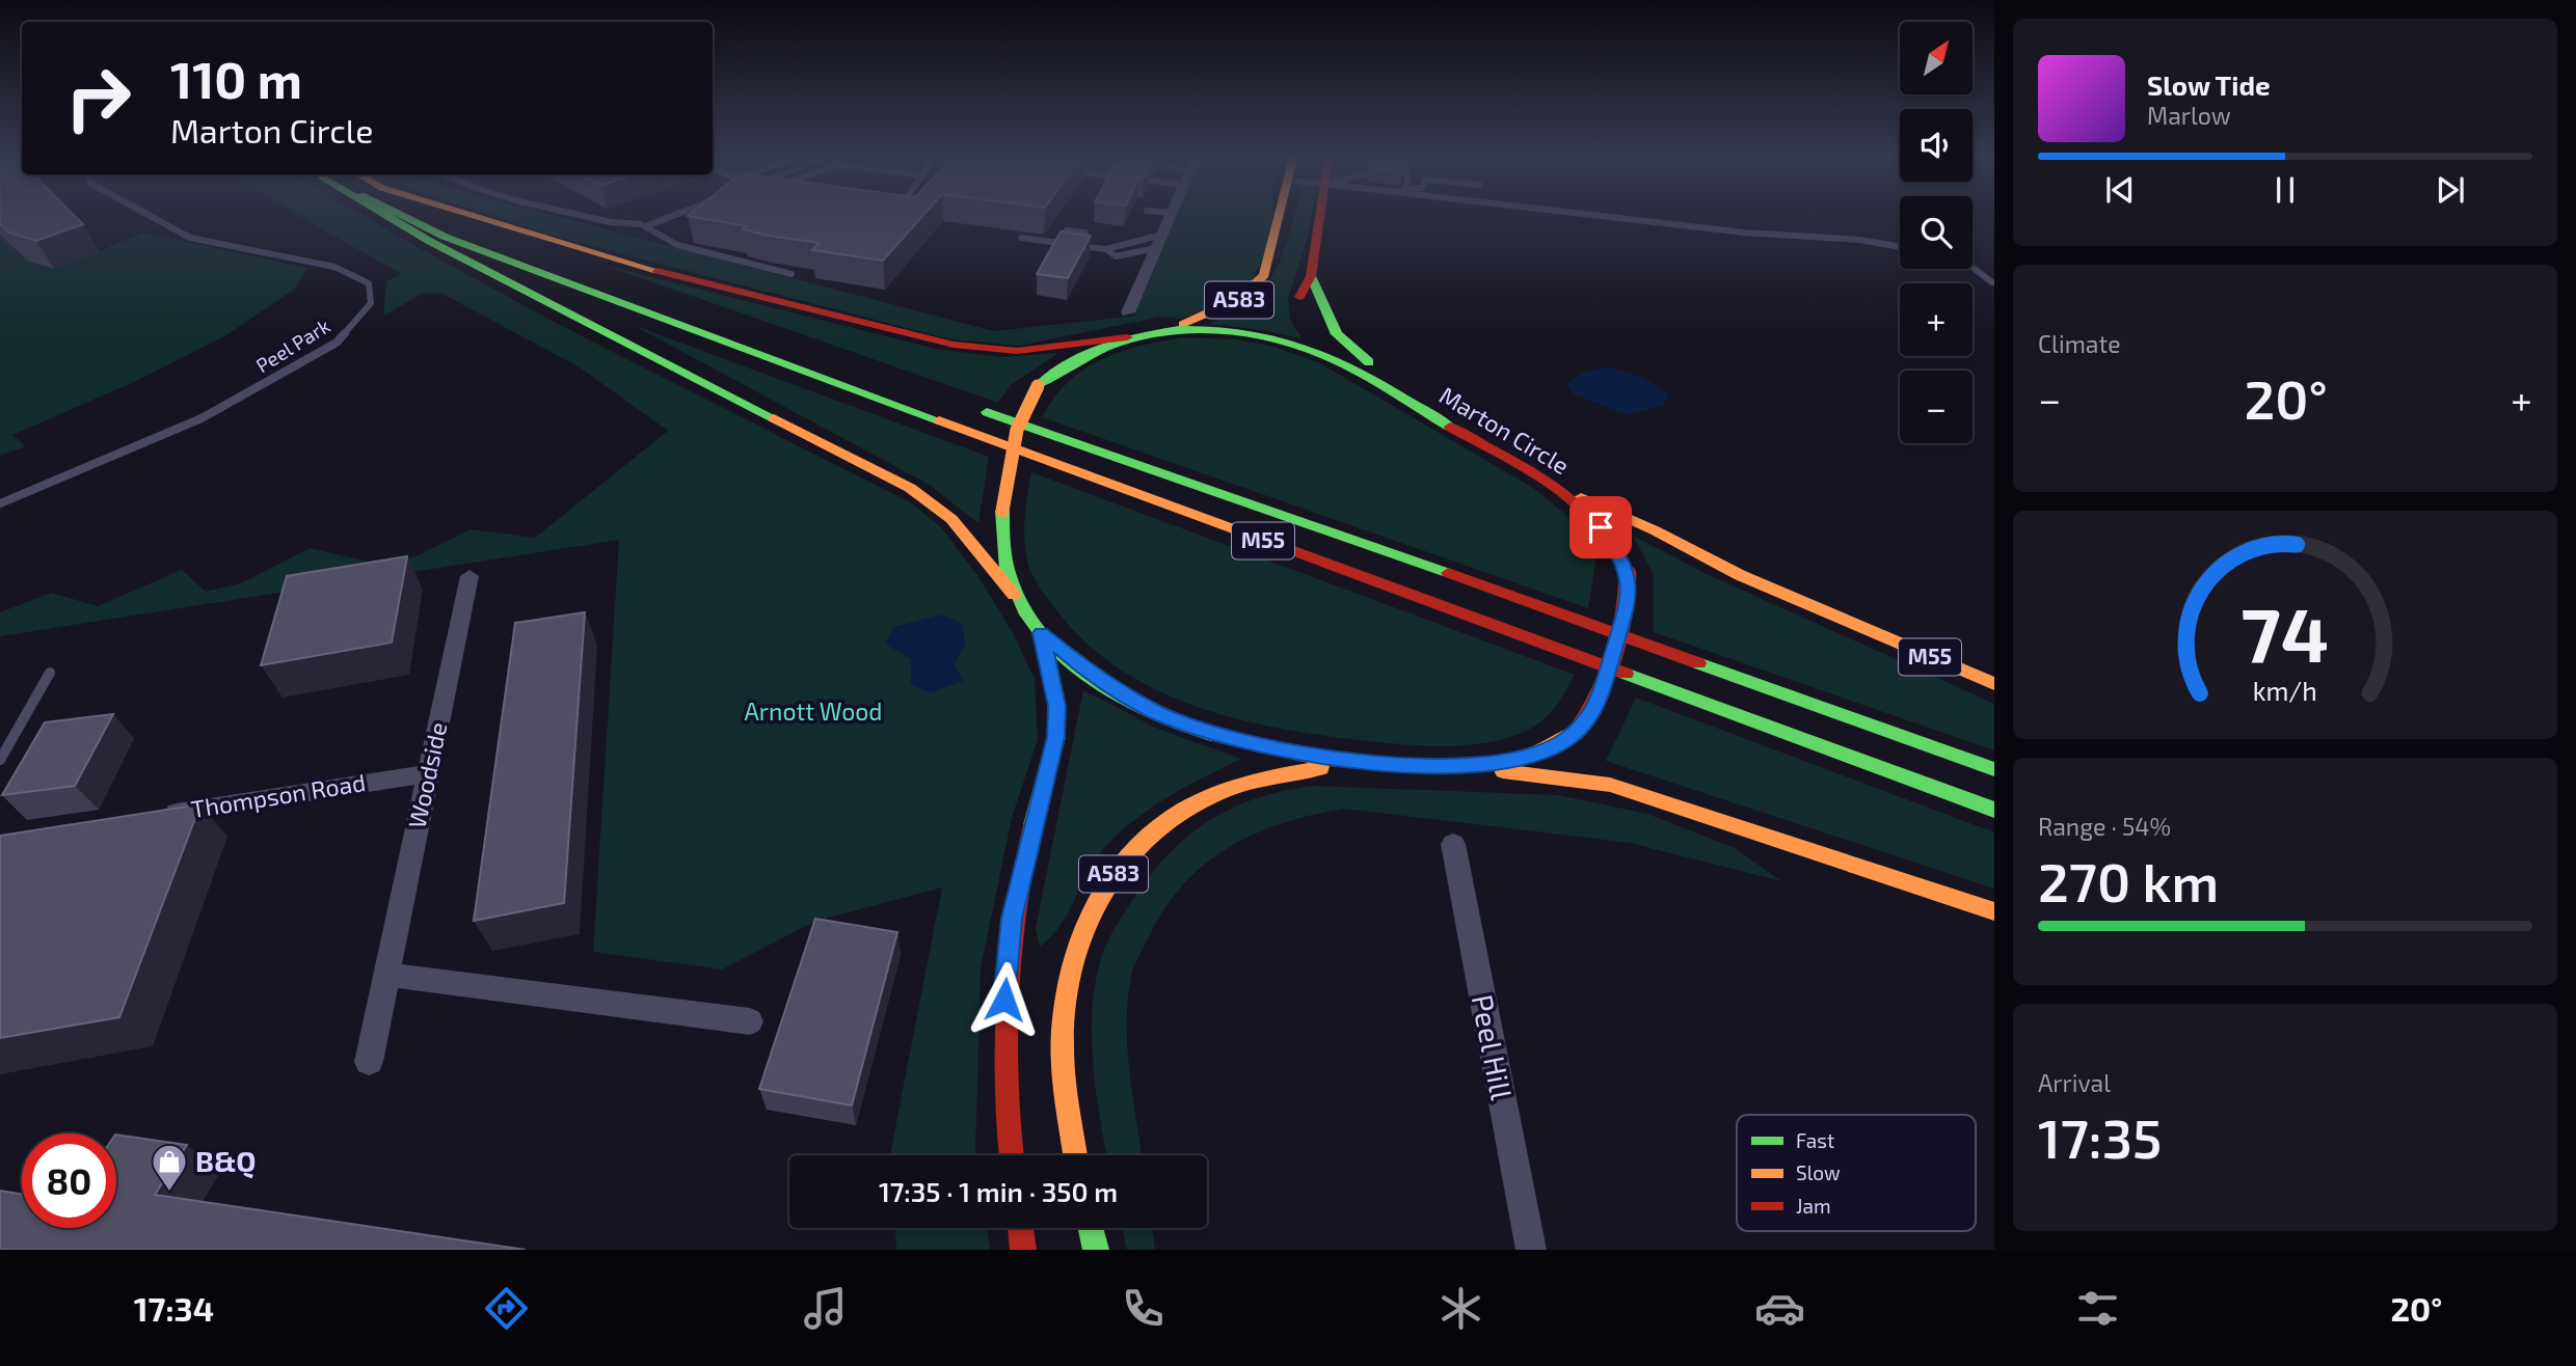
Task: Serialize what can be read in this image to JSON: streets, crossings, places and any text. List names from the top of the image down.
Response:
{
  "streets": {
    "main road": ["A583", "Marton Circle", "M55"],
    "street": ["Woodside", "Thompson Road", "Peel Hill"],
    "lane": ["Peel Park"]
  },
  "crossings": [
    ["A583", "Marton Circle"],
    ["Woodside", "Thompson Road"]
  ],
  "parks": ["Arnott Wood"],
  "places": {
    "shop": ["B&Q"]
  },
  "legend": ["Fast", "Slow", "Jam"],
  "north": "top right",
  "page": {
    "map_buttons": ["+", "−"],
    "turn": ["110 m", "Marton Circle"],
    "song": ["Slow Tide", "Marlow"],
    "tile": [
      "Climate",
      ["Range · 54%", "270 km"],
      ["Arrival", "17:35"]
    ],
    "heat": ["−", "20°", "+"],
    "limit": "80",
    "trip": "17:35 · 1 min · 350 m",
    "tabs": ["17:34", "20°"],
    "gauge": ["74", "km/h"]
  }
}
